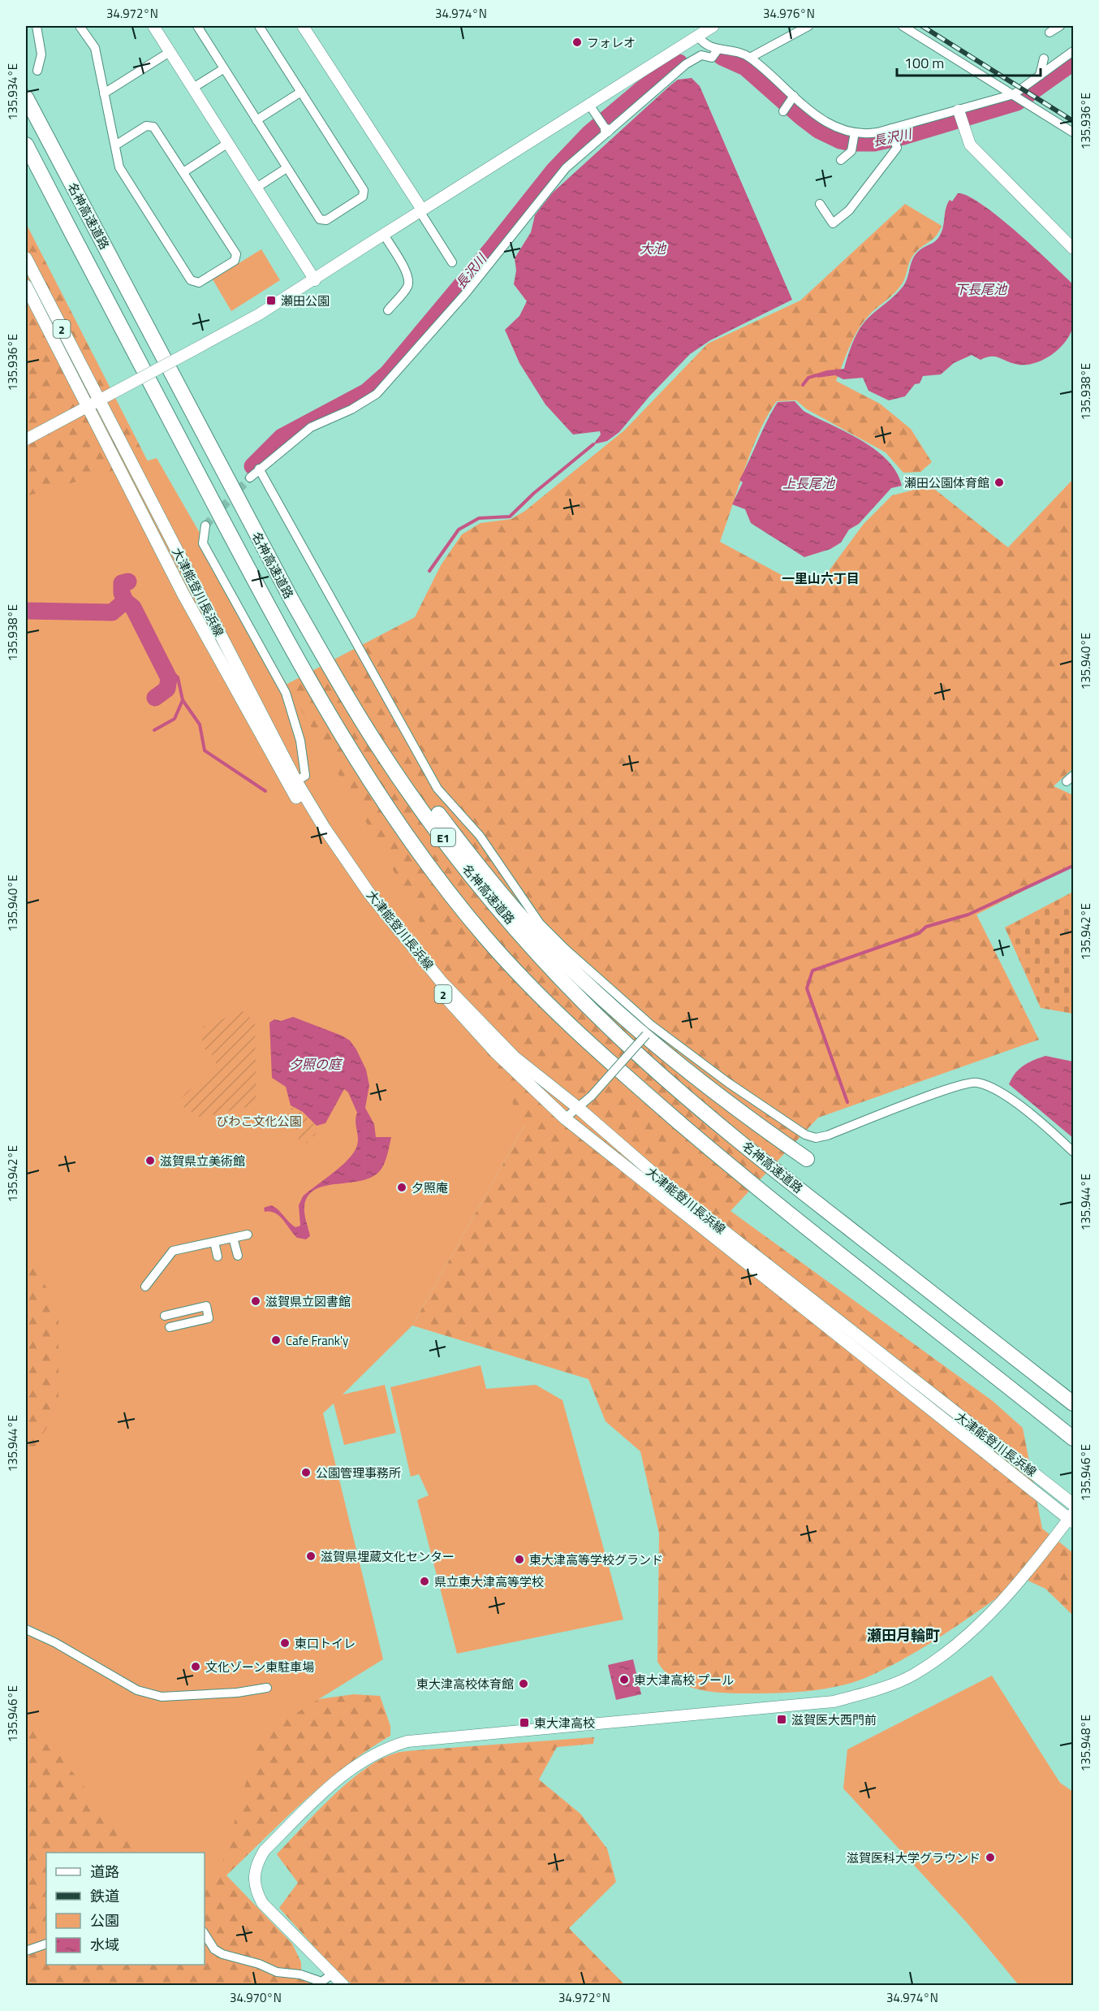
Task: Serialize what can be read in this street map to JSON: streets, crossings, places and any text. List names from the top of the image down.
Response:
{
  "streets": {
    "highway": ["名神高速道路", "E1"],
    "main road": ["2", "大津能登川長浜線"]
  },
  "districts": ["一里山六丁目", "瀬田月輪町"],
  "water": [
    "長沢川",
    "大池",
    "下長尾池",
    "上長尾池",
    "夕照の庭"
  ],
  "parks": ["びわこ文化公園"],
  "places": {
    "other": [
      "フォレオ",
      "瀬田公園体育館",
      "滋賀県立美術館",
      "夕照庵",
      "滋賀県立図書館",
      "Cafe Frank'y",
      "公園管理事務所",
      "滋賀県埋蔵文化センター",
      "東大津高等学校グランド",
      "県立東大津高等学校",
      "東口トイレ",
      "文化ゾーン東駐車場",
      "東大津高校 プール",
      "東大津高校体育館",
      "滋賀医科大学グラウンド"
    ],
    "transit": ["瀬田公園", "滋賀医大西門前", "東大津高校"]
  },
  "legend": [
    "道路",
    "鉄道",
    "公園",
    "水域"
  ],
  "scale_bar": "100 m",
  "coordinates": [
    "34.972°N",
    "34.974°N",
    "34.976°N",
    "135.934°E",
    "135.936°E",
    "135.938°E",
    "135.940°E",
    "135.942°E",
    "135.944°E",
    "135.946°E",
    "135.948°E",
    "34.970°N"
  ]
}
